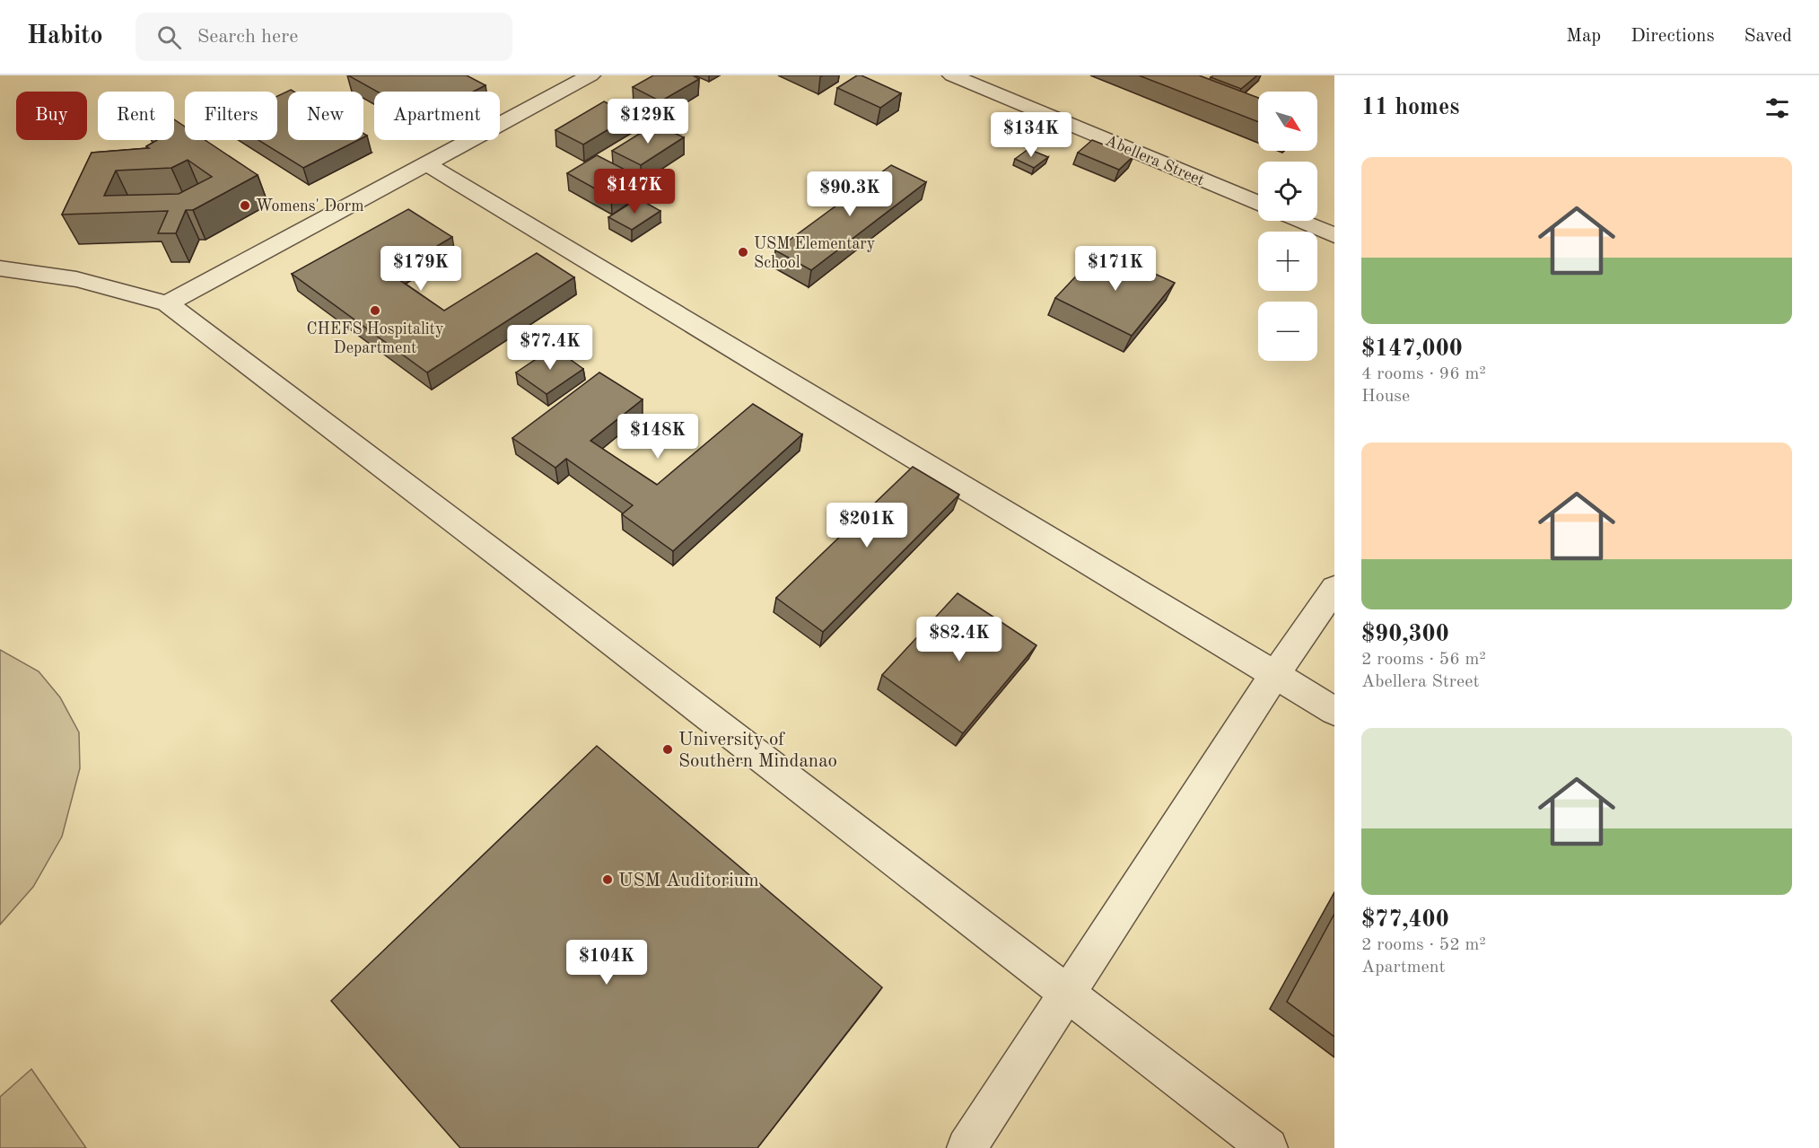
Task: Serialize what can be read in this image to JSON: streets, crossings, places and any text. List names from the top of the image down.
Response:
{
  "streets": {
    "street": ["Abellera Street"]
  },
  "places": [
    "Womens' Dorm",
    "USM Elementary School",
    "CHEFS Hospitality Department",
    "University of Southern Mindanao",
    "USM Auditorium"
  ],
  "north": "bottom right",
  "page": {
    "header": "Habito",
    "search": "Search here",
    "nav": ["Map", "Directions", "Saved"],
    "heading": "11 homes",
    "map_buttons": ["+", "−"],
    "chip": [
      "Buy",
      "Rent",
      "Filters",
      "New",
      "Apartment"
    ],
    "price": [
      "$129K",
      "$134K",
      "$147K",
      "$90.3K",
      "$179K",
      "$171K",
      "$77.4K",
      "$148K",
      "$201K",
      "$82.4K",
      "$104K"
    ],
    "list": [
      {
        "name": "$147,000",
        "note": "4 rooms · 96 m² · House"
      },
      {
        "name": "$90,300",
        "note": "2 rooms · 56 m² · Abellera Street"
      },
      {
        "name": "$77,400",
        "note": "2 rooms · 52 m² · Apartment"
      }
    ]
  }
}
